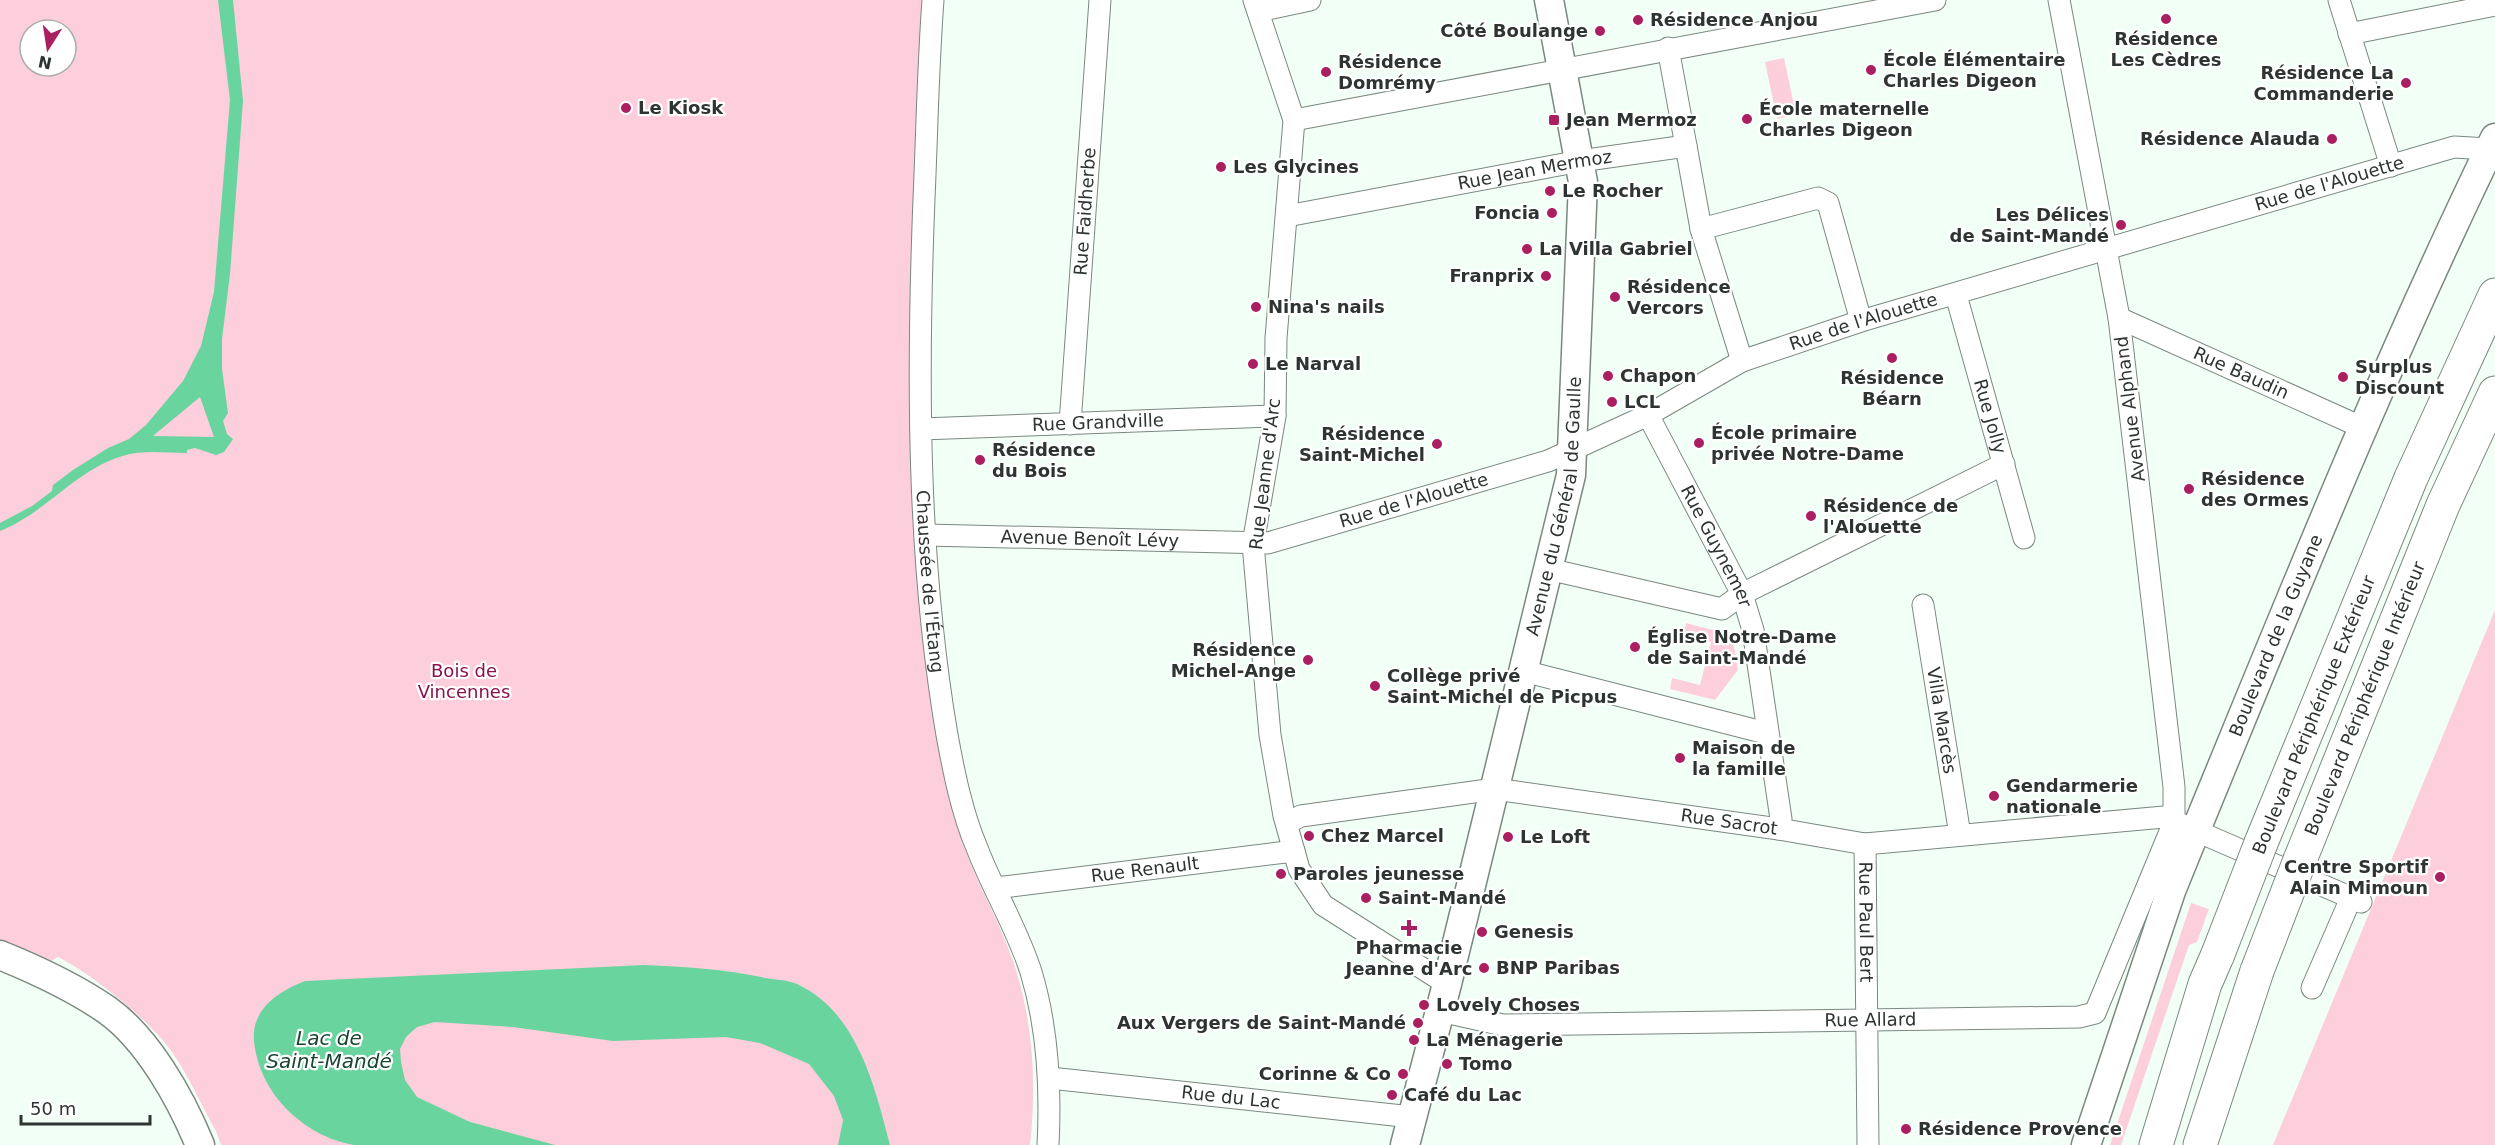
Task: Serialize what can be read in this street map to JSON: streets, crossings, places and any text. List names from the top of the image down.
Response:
{
  "streets": {
    "highway": ["Boulevard Périphérique Intérieur", "Boulevard Périphérique Extérieur"],
    "street": [
      "Rue Jean Mermoz",
      "Rue de l'Alouette",
      "Rue Faidherbe",
      "Rue Baudin",
      "Avenue Alphand",
      "Rue Jolly",
      "Rue Grandville",
      "Rue Jeanne d'Arc",
      "Avenue du Général de Gaulle",
      "Avenue Benoît Lévy",
      "Rue Guynemer",
      "Chaussée de l'Étang",
      "Boulevard de la Guyane",
      "Villa Marcès",
      "Rue Sacrot",
      "Rue Renault",
      "Rue Paul Bert",
      "Rue Allard",
      "Rue du Lac"
    ]
  },
  "crossings": [
    ["Rue Jean Mermoz", "Rue Jeanne d'Arc"],
    ["Rue Jean Mermoz", "Avenue du Général de Gaulle"],
    ["Rue de l'Alouette", "Avenue Alphand"],
    ["Rue de l'Alouette", "Rue Jolly"],
    ["Rue de l'Alouette", "Rue Jeanne d'Arc"],
    ["Rue de l'Alouette", "Avenue du Général de Gaulle"],
    ["Rue de l'Alouette", "Avenue Benoît Lévy"],
    ["Rue de l'Alouette", "Rue Guynemer"],
    ["Rue de l'Alouette", "Boulevard de la Guyane"],
    ["Rue Faidherbe", "Rue Grandville"],
    ["Rue Baudin", "Avenue Alphand"],
    ["Rue Baudin", "Boulevard de la Guyane"],
    ["Avenue Alphand", "Boulevard de la Guyane"],
    ["Avenue Alphand", "Rue Sacrot"],
    ["Avenue Alphand", "Rue Allard"],
    ["Rue Grandville", "Rue Jeanne d'Arc"],
    ["Rue Grandville", "Chaussée de l'Étang"],
    ["Rue Jeanne d'Arc", "Avenue du Général de Gaulle"],
    ["Rue Jeanne d'Arc", "Avenue Benoît Lévy"],
    ["Rue Jeanne d'Arc", "Rue Sacrot"],
    ["Rue Jeanne d'Arc", "Rue Renault"],
    ["Avenue du Général de Gaulle", "Rue Sacrot"],
    ["Avenue du Général de Gaulle", "Rue Allard"],
    ["Avenue du Général de Gaulle", "Rue du Lac"],
    ["Avenue Benoît Lévy", "Chaussée de l'Étang"],
    ["Rue Guynemer", "Rue Sacrot"],
    ["Chaussée de l'Étang", "Rue Renault"],
    ["Chaussée de l'Étang", "Rue du Lac"],
    ["Boulevard de la Guyane", "Rue Sacrot"],
    ["Boulevard de la Guyane", "Rue Allard"],
    ["Villa Marcès", "Rue Sacrot"],
    ["Rue Sacrot", "Rue Paul Bert"],
    ["Rue Sacrot", "Rue Allard"],
    ["Rue Paul Bert", "Rue Allard"]
  ],
  "water": ["Lac de Saint-Mandé"],
  "parks": ["Bois de Vincennes"],
  "places": {
    "other": [
      "Résidence Les Cèdres",
      "Résidence Anjou",
      "Côté Boulange",
      "École Élémentaire Charles Digeon",
      "Résidence Domrémy",
      "Résidence La Commanderie",
      "Le Kiosk",
      "École maternelle Charles Digeon",
      "Résidence Alauda",
      "Les Glycines",
      "Le Rocher",
      "Foncia",
      "Les Délices de Saint-Mandé",
      "La Villa Gabriel",
      "Franprix",
      "Résidence Vercors",
      "Nina's nails",
      "Résidence Béarn",
      "Le Narval",
      "Chapon",
      "Surplus Discount",
      "LCL",
      "École primaire privée Notre-Dame",
      "Résidence Saint-Michel",
      "Résidence du Bois",
      "Résidence des Ormes",
      "Résidence de l'Alouette",
      "Église Notre-Dame de Saint-Mandé",
      "Résidence Michel-Ange",
      "Collège privé Saint-Michel de Picpus",
      "Maison de la famille",
      "Gendarmerie nationale",
      "Chez Marcel",
      "Le Loft",
      "Paroles jeunesse",
      "Centre Sportif Alain Mimoun",
      "Saint-Mandé",
      "Genesis",
      "BNP Paribas",
      "Lovely Choses",
      "Aux Vergers de Saint-Mandé",
      "La Ménagerie",
      "Tomo",
      "Corinne & Co",
      "Café du Lac",
      "Résidence Provence"
    ],
    "transit": ["Jean Mermoz"],
    "health": ["Pharmacie Jeanne d'Arc"]
  },
  "scale_bar": "50 m",
  "north": "bottom"
}
